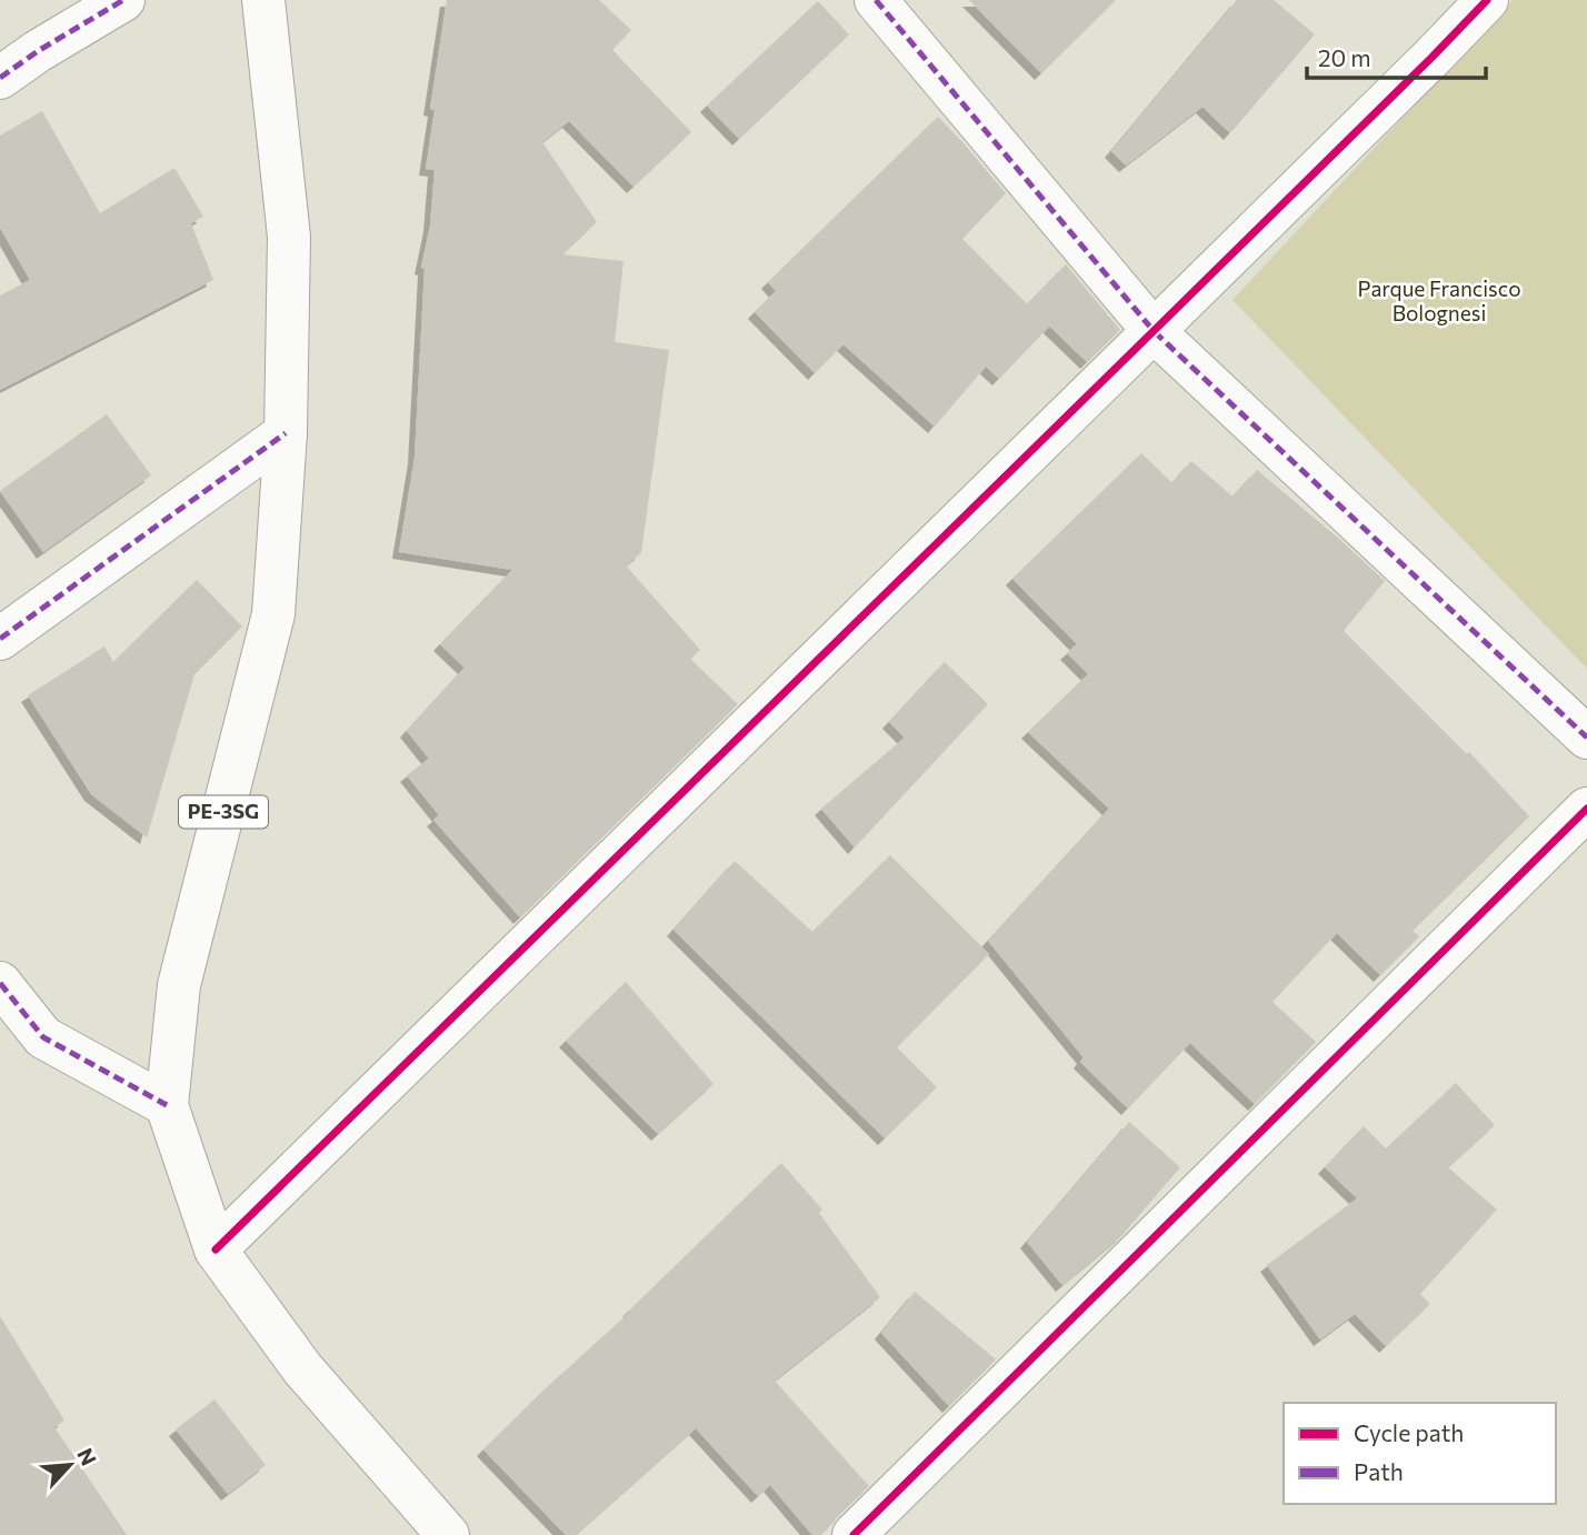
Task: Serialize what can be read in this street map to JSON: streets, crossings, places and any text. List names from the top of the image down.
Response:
{
  "streets": {
    "street": ["PE-3SG"]
  },
  "parks": ["Parque Francisco Bolognesi"],
  "legend": ["Cycle path", "Path"],
  "scale_bar": "20 m",
  "north": "top right"
}
